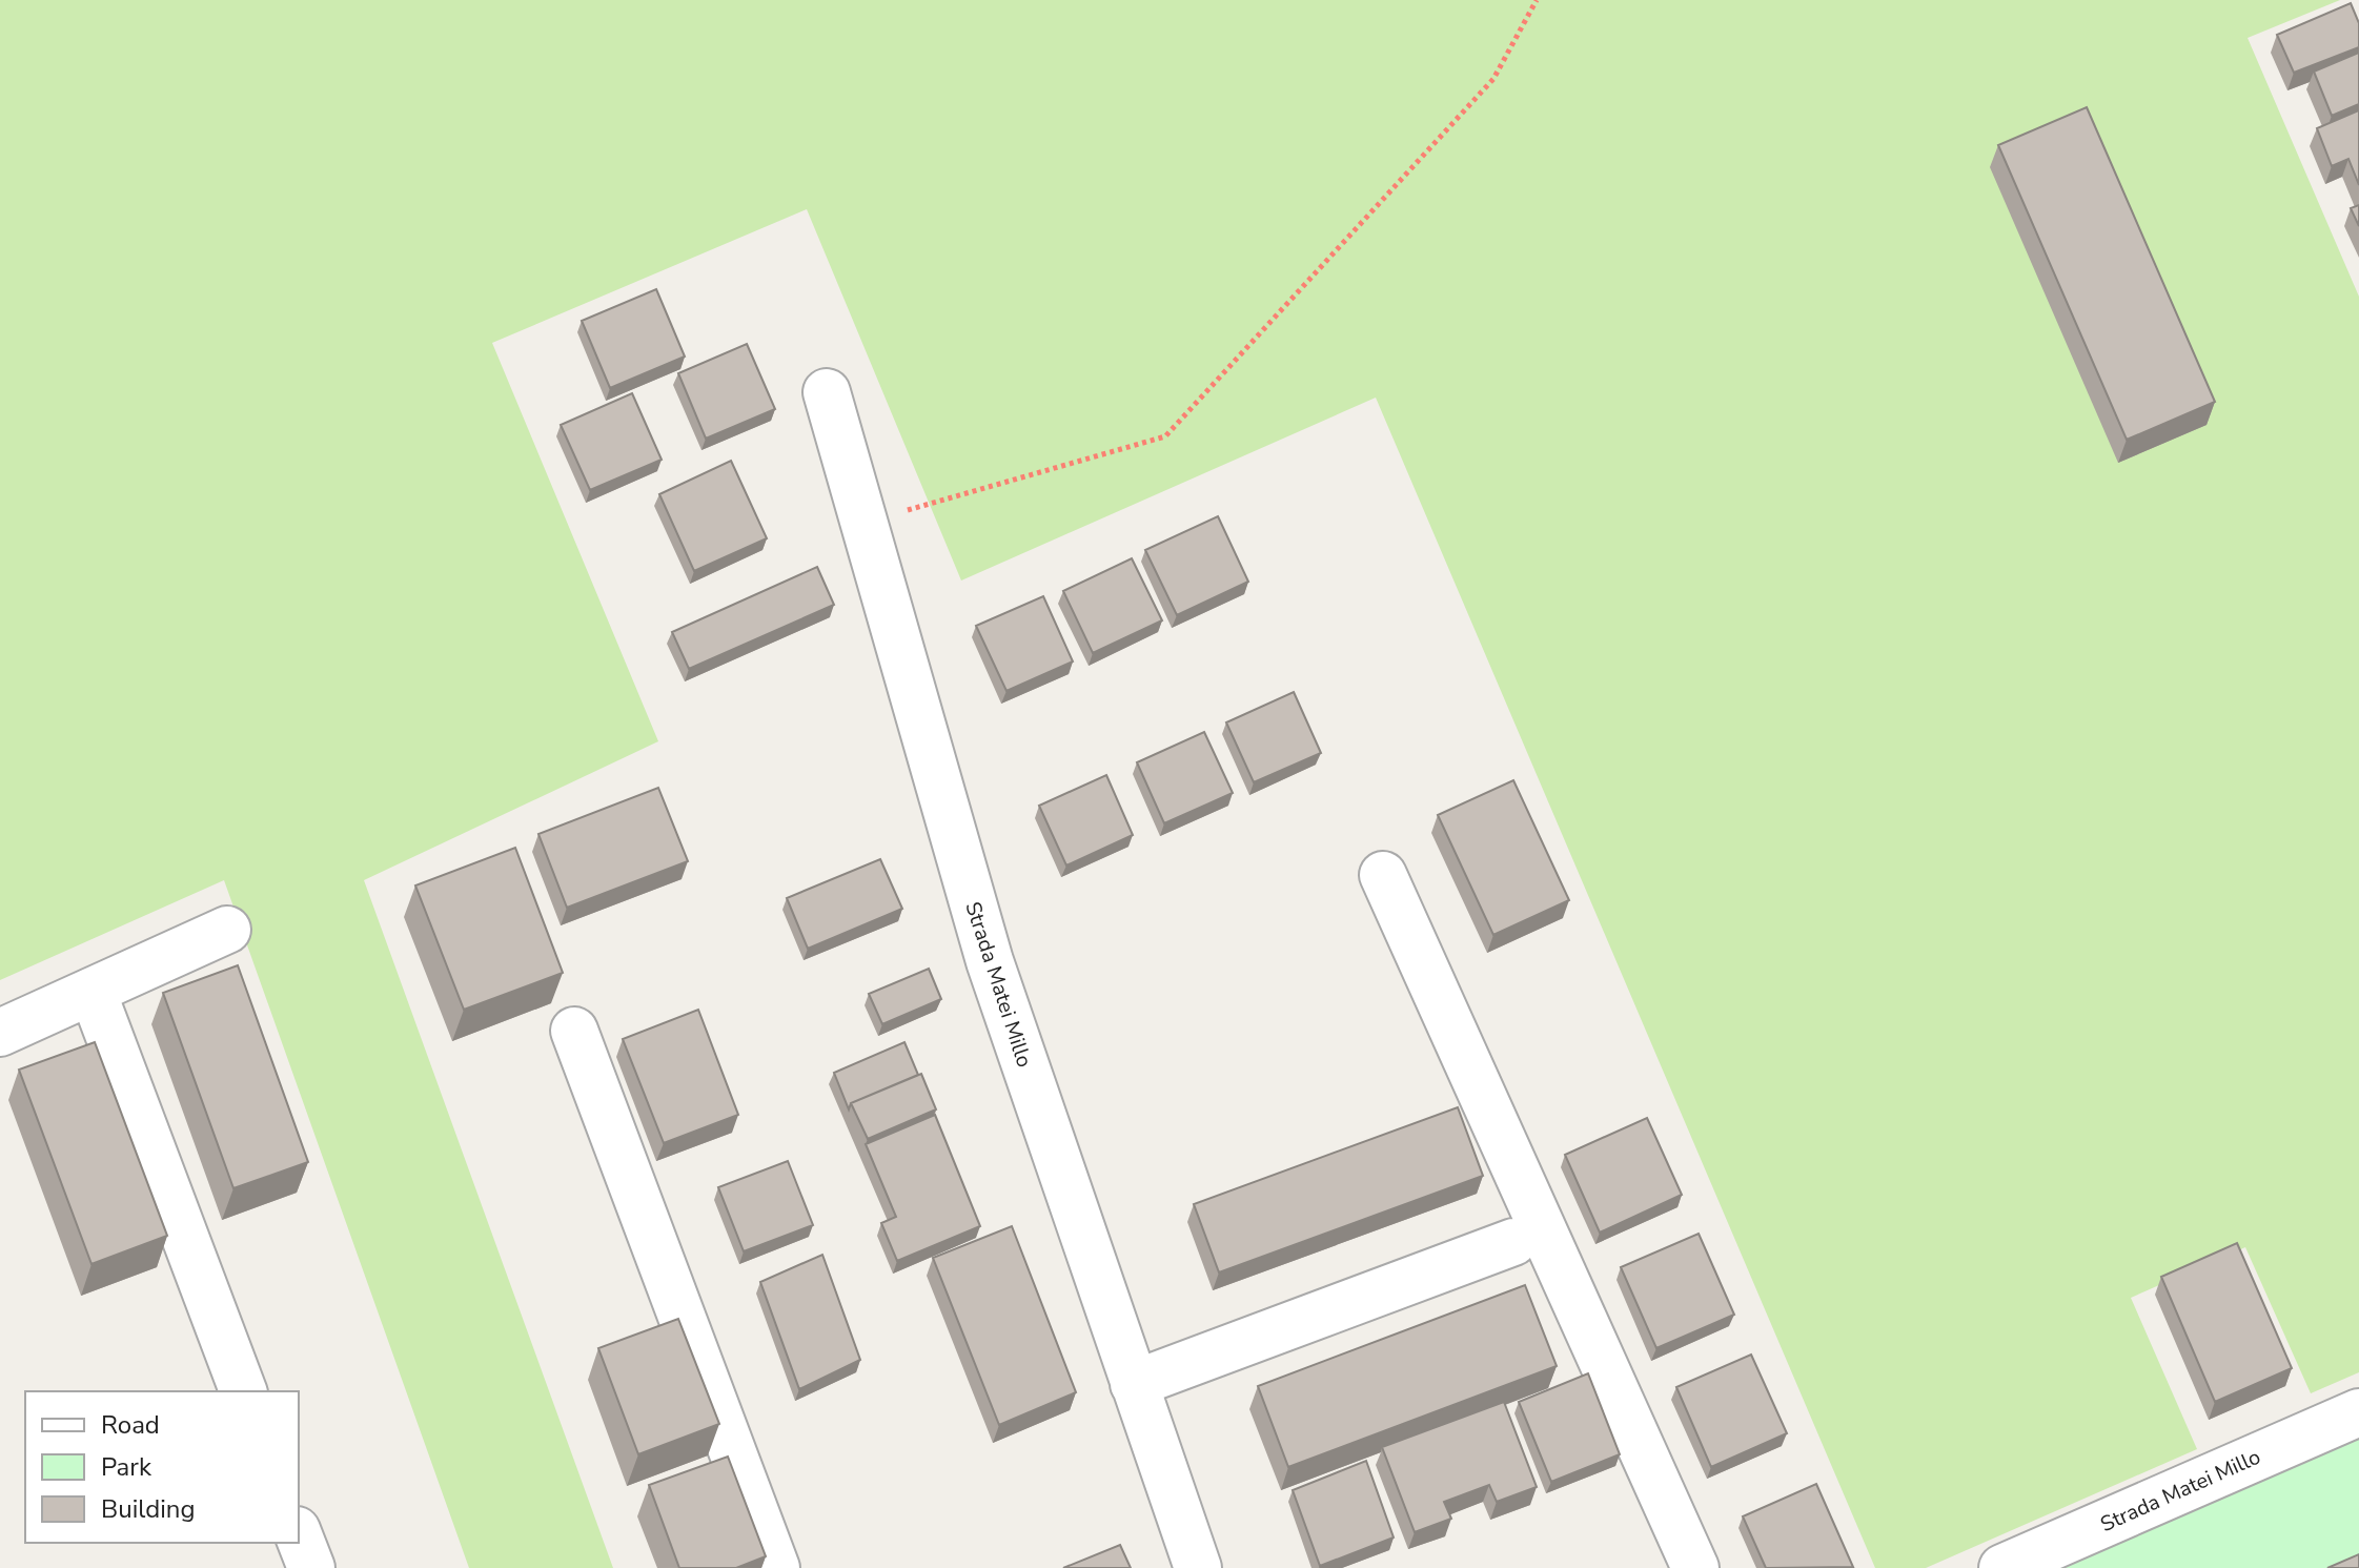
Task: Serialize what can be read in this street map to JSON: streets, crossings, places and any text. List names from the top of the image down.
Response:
{
  "streets": {
    "street": ["Strada Matei Millo"]
  },
  "legend": ["Road", "Park", "Building"]
}
